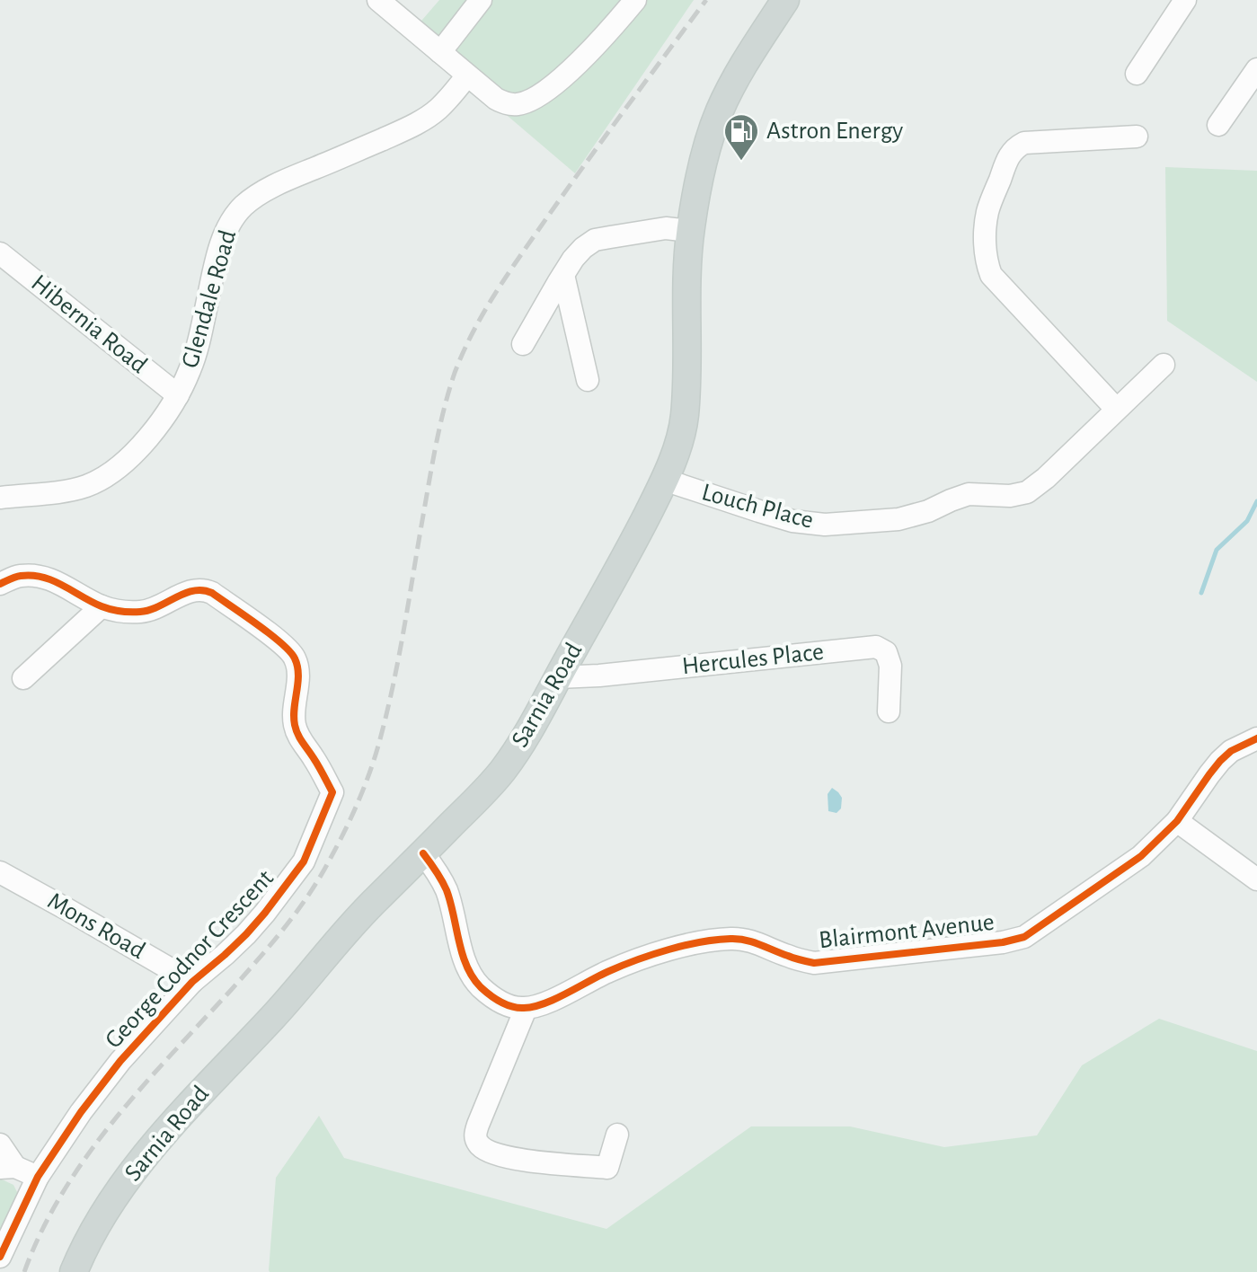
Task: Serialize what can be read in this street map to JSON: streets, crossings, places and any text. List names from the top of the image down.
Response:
{
  "streets": {
    "main road": ["Sarnia Road"],
    "street": [
      "Glendale Road",
      "Hibernia Road",
      "Louch Place",
      "Hercules Place",
      "Mons Road",
      "Blairmont Avenue",
      "George Codnor Crescent"
    ]
  },
  "crossings": [
    ["Glendale Road", "Hibernia Road"],
    ["Louch Place", "Sarnia Road"],
    ["Hercules Place", "Sarnia Road"],
    ["Mons Road", "George Codnor Crescent"]
  ],
  "places": {
    "fuel station": ["Astron Energy"]
  }
}
